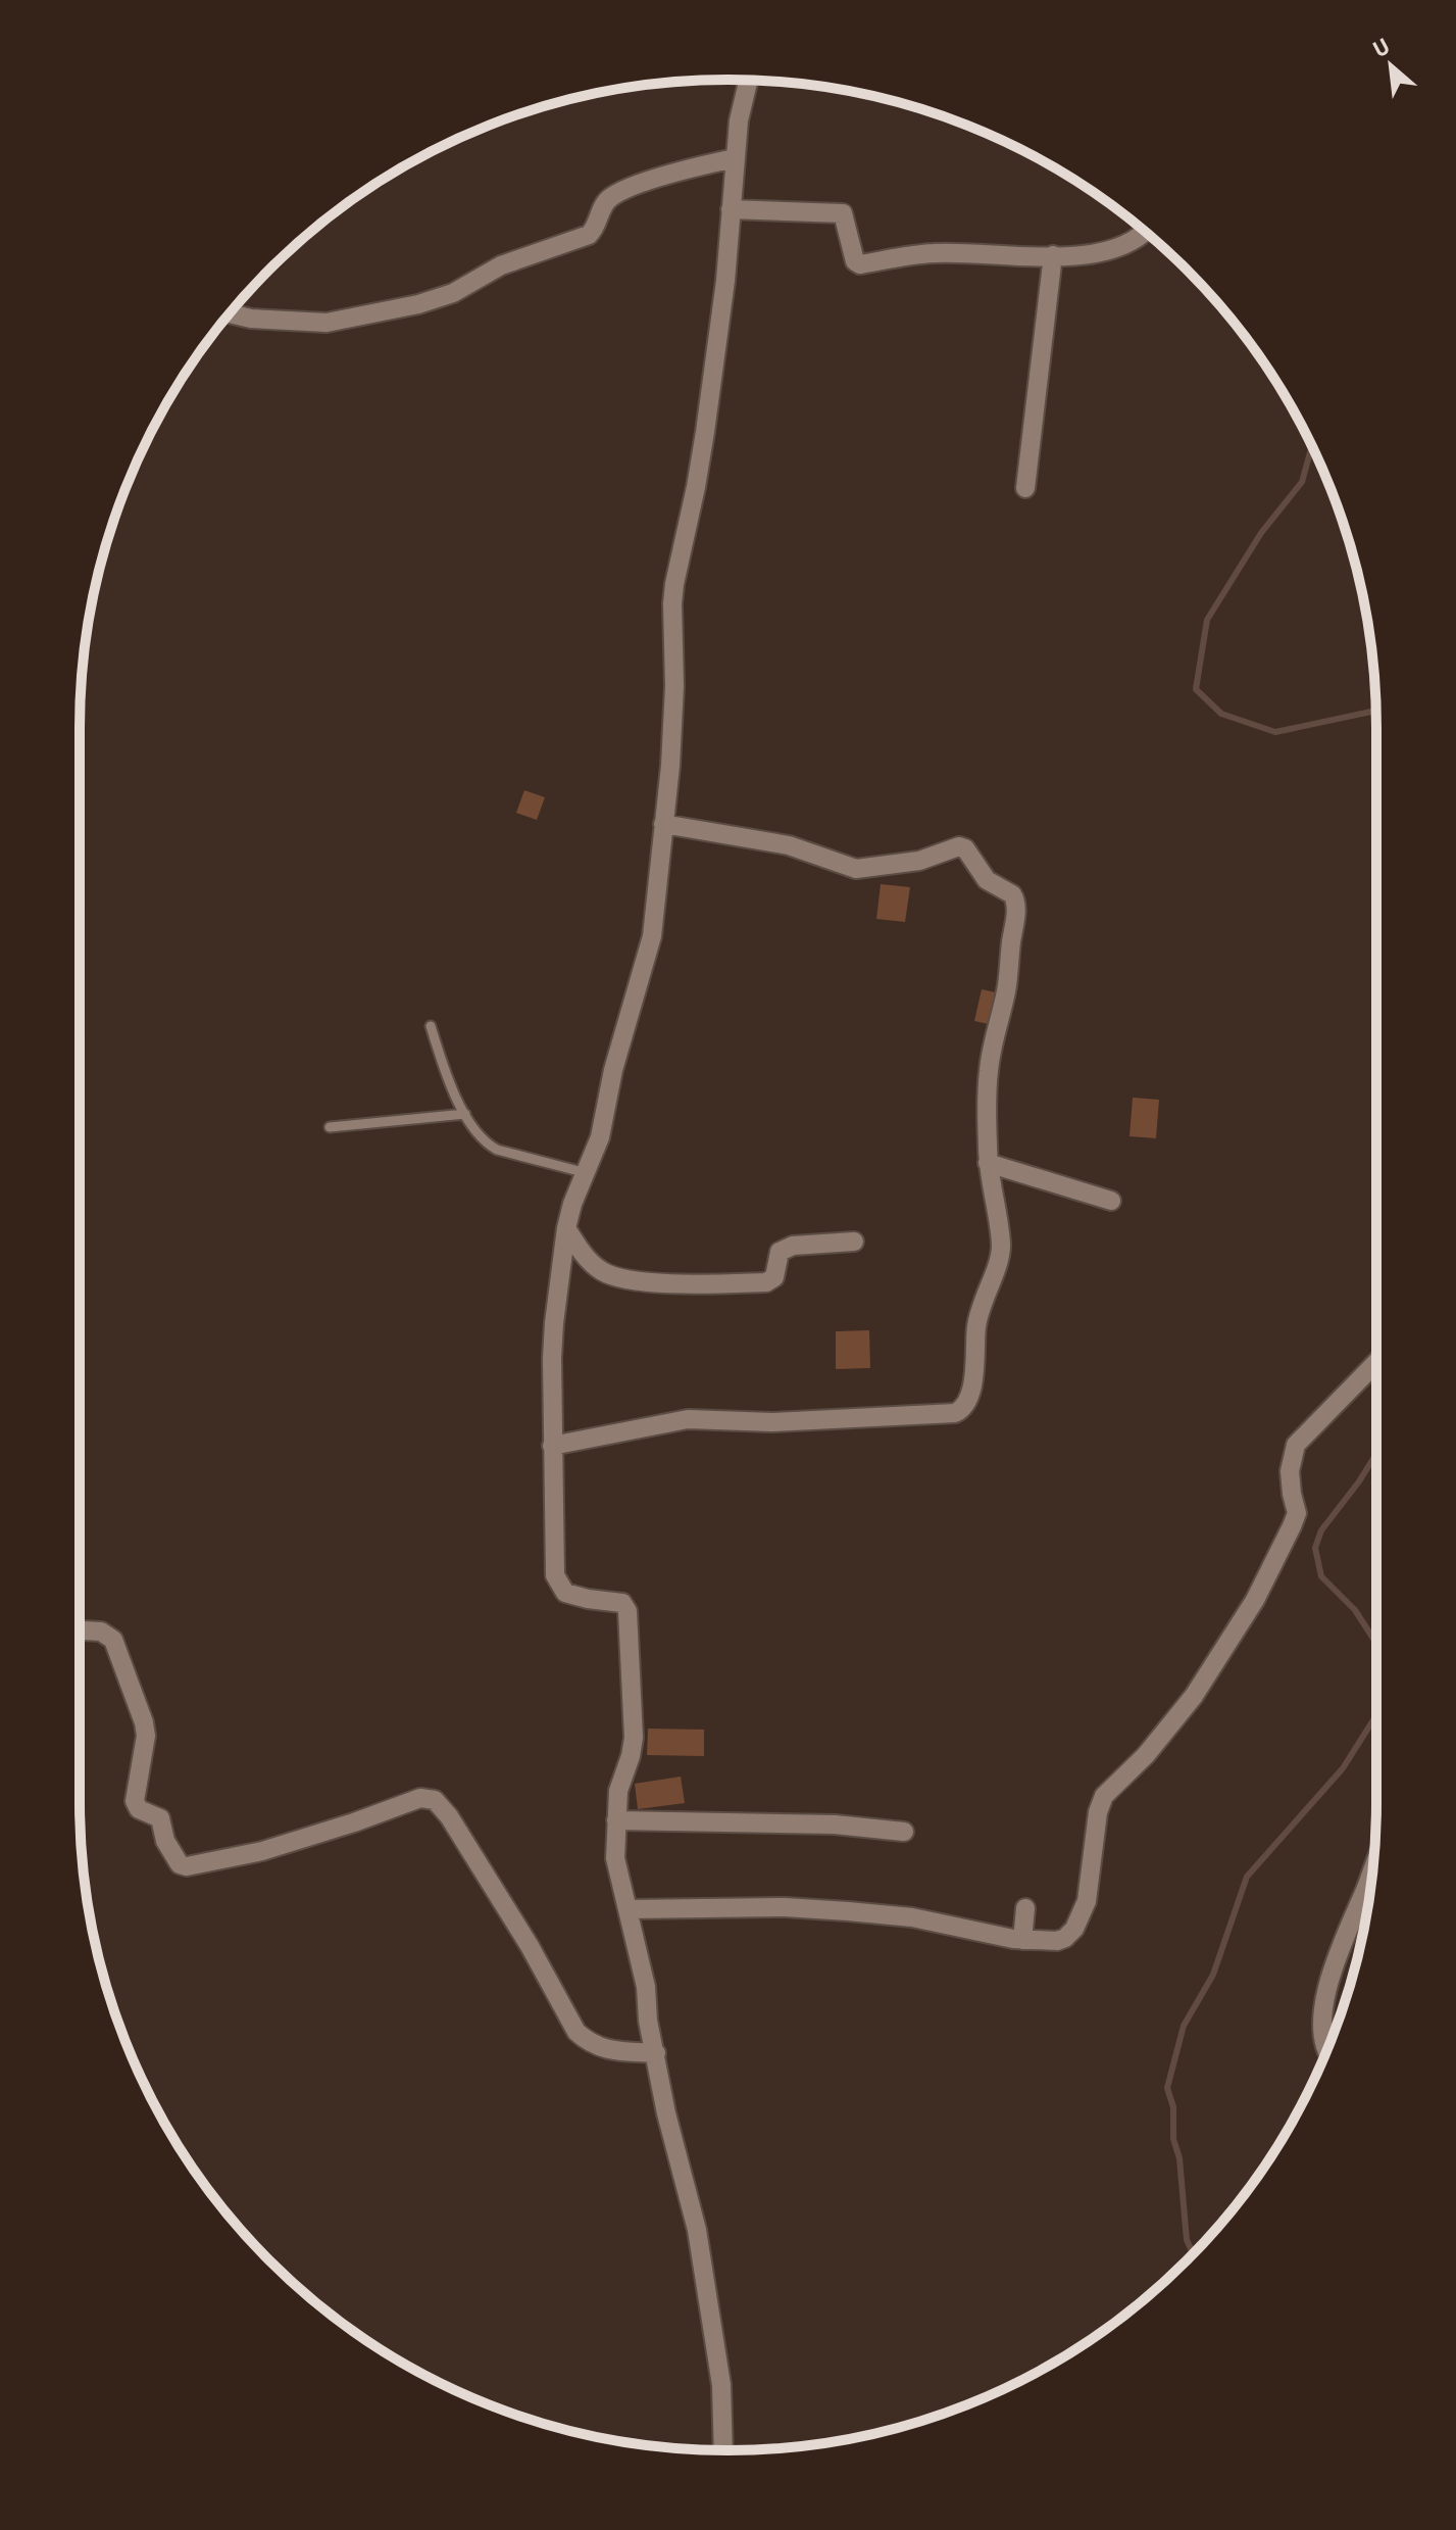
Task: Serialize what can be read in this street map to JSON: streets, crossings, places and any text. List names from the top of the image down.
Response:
{
  "north": "top left"
}
